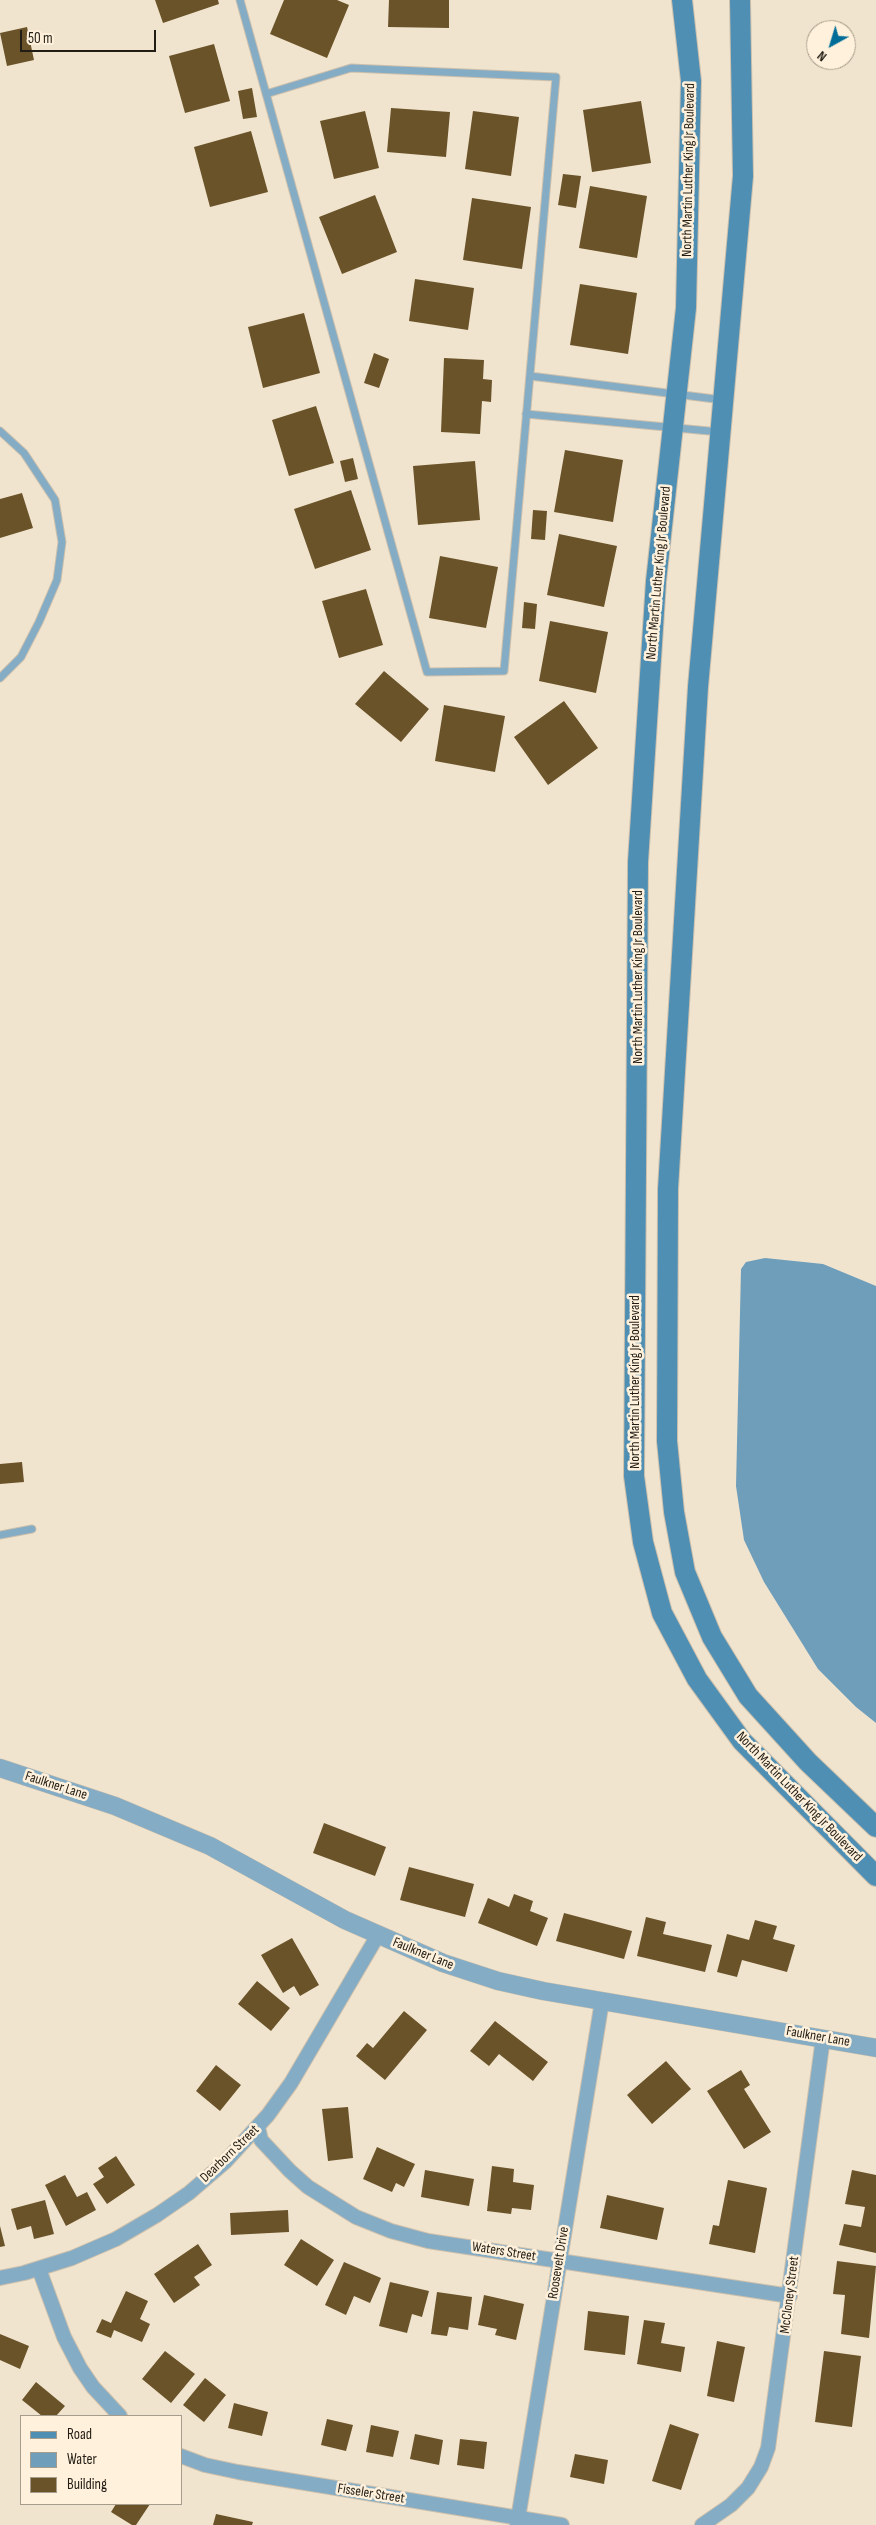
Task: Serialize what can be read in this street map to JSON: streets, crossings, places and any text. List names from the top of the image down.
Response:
{
  "streets": {
    "main road": ["North Martin Luther King Jr Boulevard"],
    "street": [
      "Faulkner Lane",
      "Dearborn Street",
      "Waters Street",
      "Roosevelt Drive",
      "McCloney Street",
      "Fisseler Street"
    ]
  },
  "crossings": [
    ["Faulkner Lane", "Dearborn Street"],
    ["Faulkner Lane", "Roosevelt Drive"],
    ["Faulkner Lane", "McCloney Street"],
    ["Dearborn Street", "Waters Street"],
    ["Waters Street", "Roosevelt Drive"],
    ["Waters Street", "McCloney Street"],
    ["Roosevelt Drive", "Fisseler Street"]
  ],
  "legend": ["Road", "Water", "Building"],
  "scale_bar": "50 m",
  "north": "bottom left"
}
